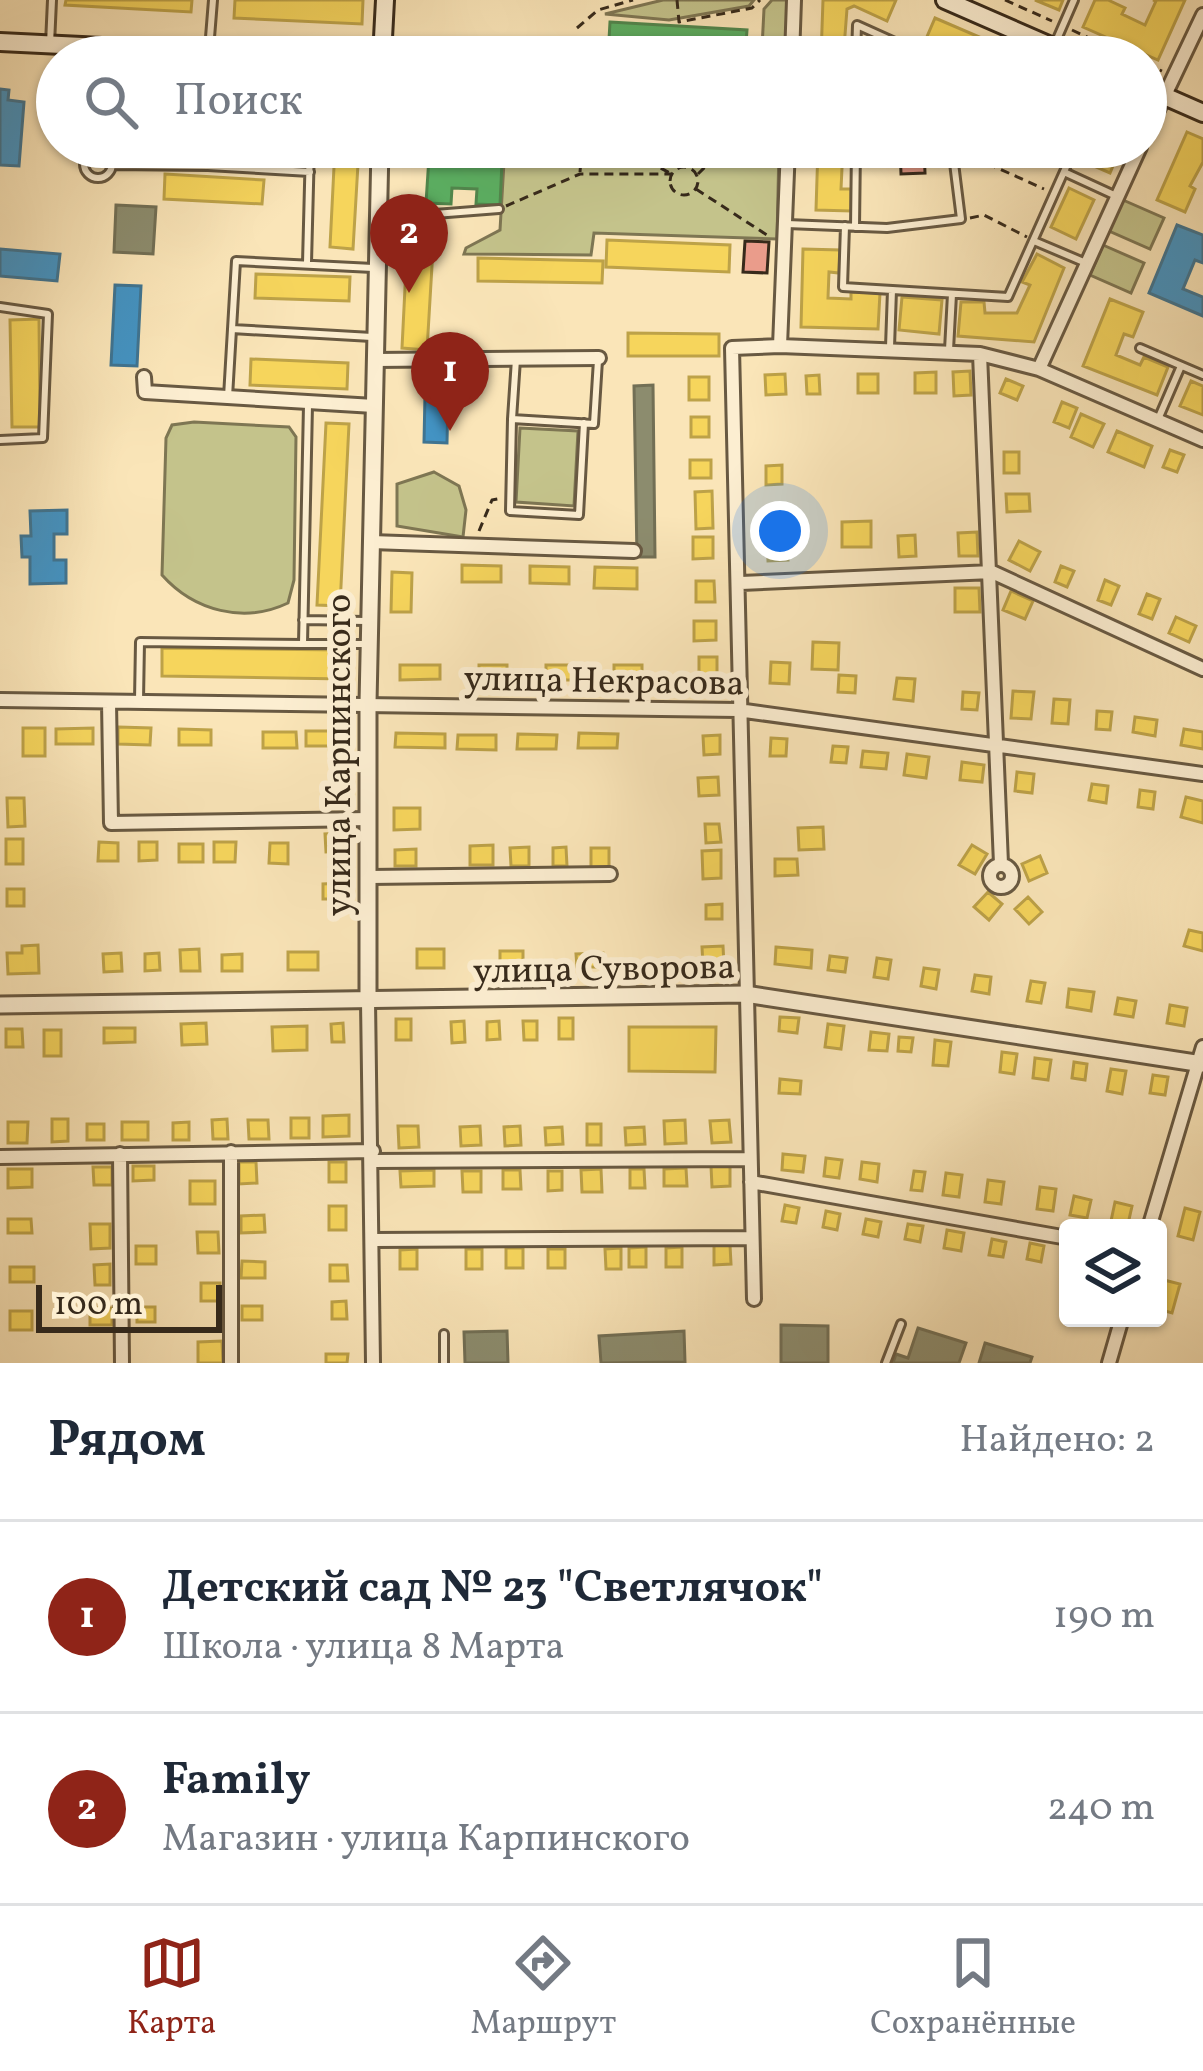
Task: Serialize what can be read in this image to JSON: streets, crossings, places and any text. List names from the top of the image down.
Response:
{
  "streets": {
    "street": ["улица Некрасова", "улица Карпинского", "улица Суворова"]
  },
  "crossings": [
    ["улица Некрасова", "улица Карпинского"],
    ["улица Карпинского", "улица Суворова"]
  ],
  "scale_bar": "100 m",
  "page": {
    "search": "Поиск",
    "pins": ["2", "1"],
    "scale": "100 m",
    "heading": ["Рядом", "Найдено: 2"],
    "list": [
      {
        "mark": "1",
        "name": "Детский сад № 23 \"Светлячок\"",
        "note": "Школа · улица 8 Марта",
        "value": "190 m"
      },
      {
        "mark": "2",
        "name": "Family",
        "note": "Магазин · улица Карпинского",
        "value": "240 m"
      }
    ],
    "nav": ["Карта", "Маршрут", "Сохранённые"]
  }
}
